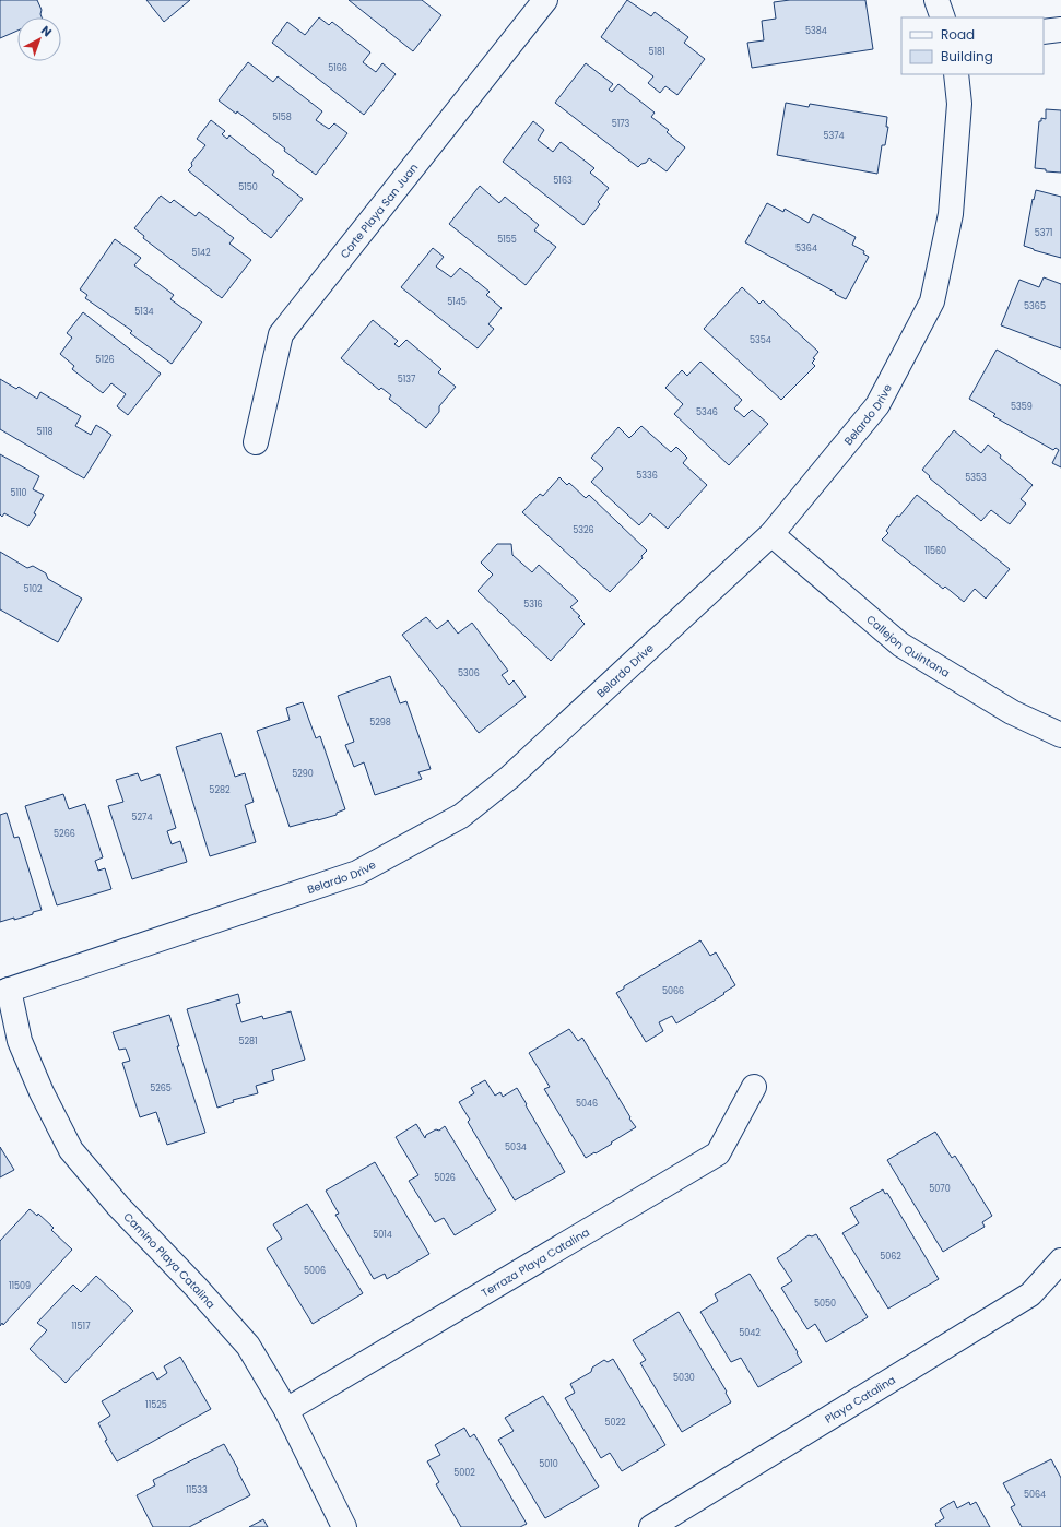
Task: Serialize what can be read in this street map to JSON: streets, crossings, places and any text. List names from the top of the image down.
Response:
{
  "streets": {
    "street": [
      "Corte Playa San Juan",
      "Belardo Drive",
      "Callejon Quintana",
      "Camino Playa Catalina",
      "Terraza Playa Catalina",
      "Playa Catalina"
    ]
  },
  "crossings": [
    ["Belardo Drive", "Callejon Quintana"],
    ["Belardo Drive", "Camino Playa Catalina"],
    ["Camino Playa Catalina", "Terraza Playa Catalina"]
  ],
  "house_numbers": [
    "5384",
    "5181",
    "5166",
    "5158",
    "5173",
    "5374",
    "5163",
    "5150",
    "5371",
    "5155",
    "5364",
    "5142",
    "5145",
    "5365",
    "5134",
    "5354",
    "5126",
    "5137",
    "5359",
    "5346",
    "5118",
    "5336",
    "5353",
    "5110",
    "5326",
    "11560",
    "5102",
    "5316",
    "5306",
    "5298",
    "5290",
    "5282",
    "5274",
    "5266",
    "5066",
    "5281",
    "5265",
    "5046",
    "5034",
    "5026",
    "5070",
    "5014",
    "5062",
    "5006",
    "11509",
    "5050",
    "11517",
    "5042",
    "5030",
    "11525",
    "5022",
    "5010",
    "5002",
    "11533",
    "5064"
  ],
  "legend": ["Road", "Building"],
  "north": "top right"
}
